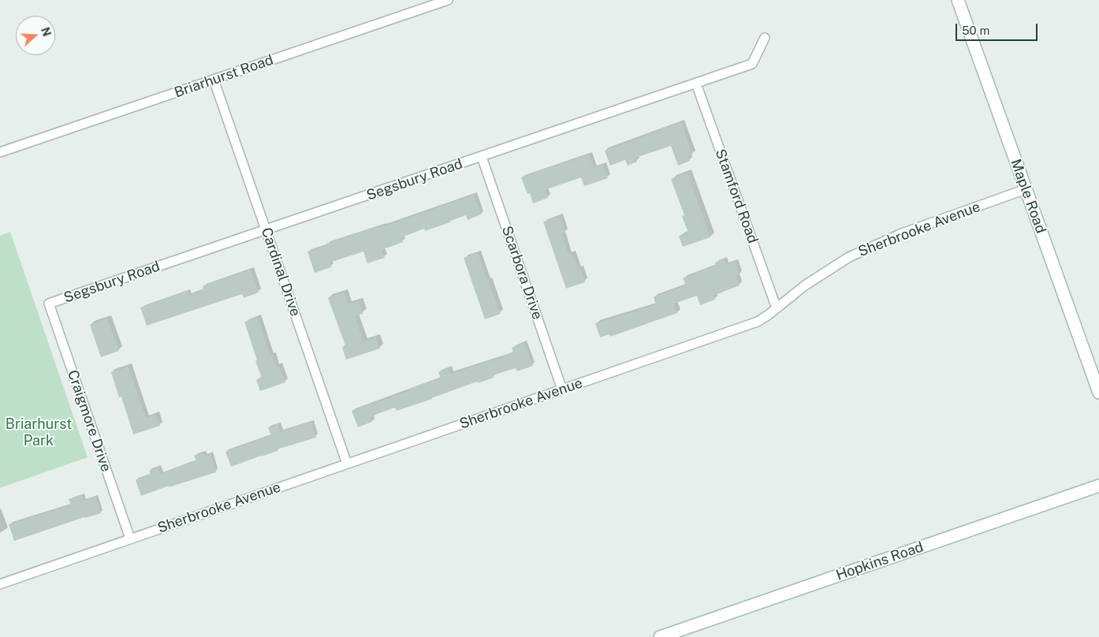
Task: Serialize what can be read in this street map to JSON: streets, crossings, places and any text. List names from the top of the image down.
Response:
{
  "streets": {
    "street": [
      "Briarhurst Road",
      "Segsbury Road",
      "Stamford Road",
      "Maple Road",
      "Sherbrooke Avenue",
      "Cardinal Drive",
      "Scarbora Drive",
      "Craigmore Drive",
      "Hopkins Road"
    ]
  },
  "crossings": [
    ["Briarhurst Road", "Cardinal Drive"],
    ["Segsbury Road", "Stamford Road"],
    ["Segsbury Road", "Cardinal Drive"],
    ["Segsbury Road", "Scarbora Drive"],
    ["Segsbury Road", "Craigmore Drive"],
    ["Stamford Road", "Sherbrooke Avenue"],
    ["Maple Road", "Sherbrooke Avenue"],
    ["Sherbrooke Avenue", "Cardinal Drive"],
    ["Sherbrooke Avenue", "Scarbora Drive"],
    ["Sherbrooke Avenue", "Craigmore Drive"]
  ],
  "parks": ["Briarhurst Park"],
  "scale_bar": "50 m",
  "north": "right"
}
